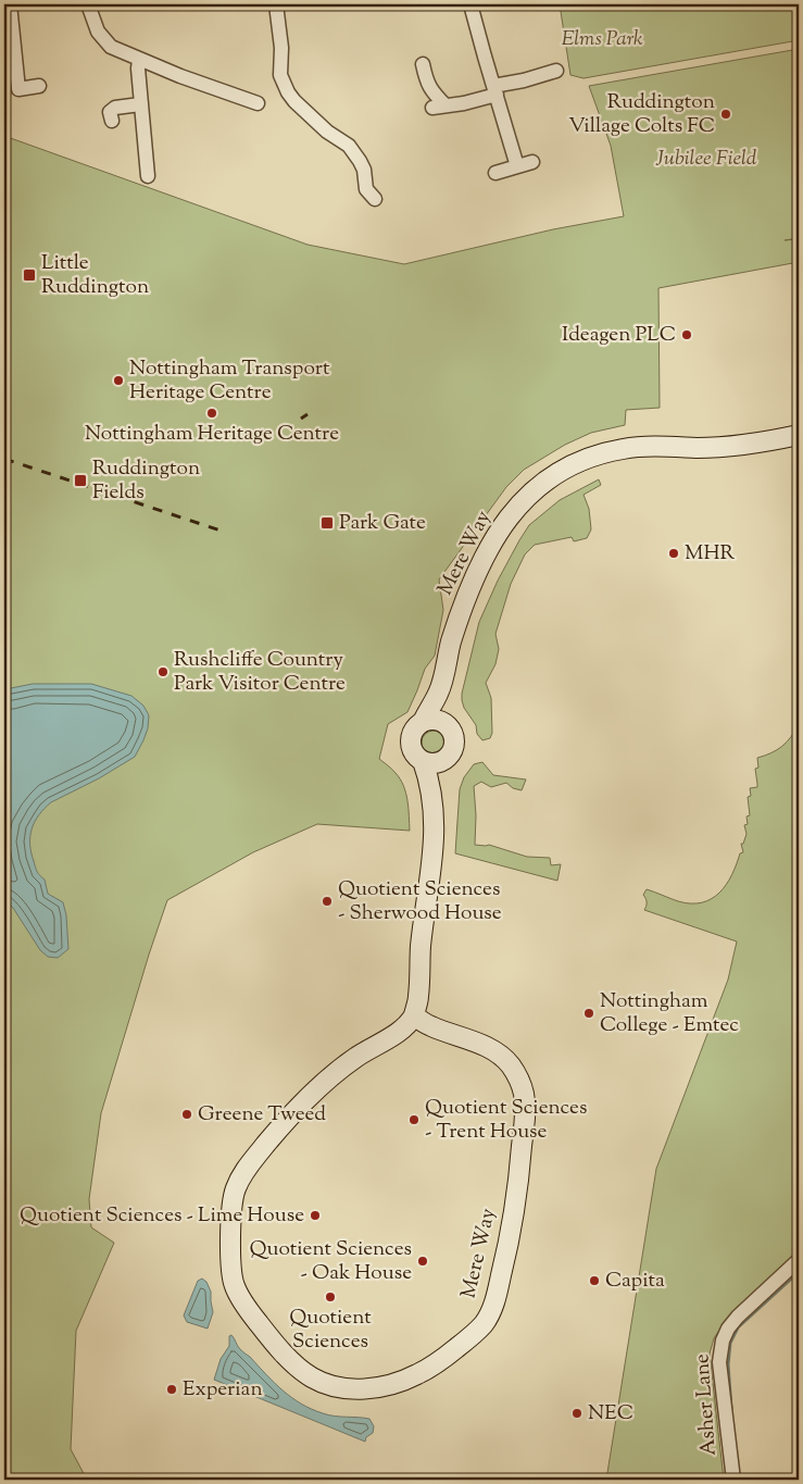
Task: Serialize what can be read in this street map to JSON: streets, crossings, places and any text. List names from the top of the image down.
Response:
{
  "streets": {
    "street": ["Mere Way", "Asher Lane"]
  },
  "parks": ["Elms Park", "Jubilee Field"],
  "places": {
    "other": [
      "Ruddington Village Colts FC",
      "Ideagen PLC",
      "Nottingham Transport Heritage Centre",
      "Nottingham Heritage Centre",
      "MHR",
      "Rushcliffe Country Park Visitor Centre",
      "Quotient Sciences - Sherwood House",
      "Nottingham College - Emtec",
      "Greene Tweed",
      "Quotient Sciences - Trent House",
      "Quotient Sciences - Lime House",
      "Quotient Sciences - Oak House",
      "Capita",
      "Quotient Sciences",
      "Experian",
      "NEC"
    ],
    "transit": ["Little Ruddington", "Ruddington Fields", "Park Gate"]
  }
}
